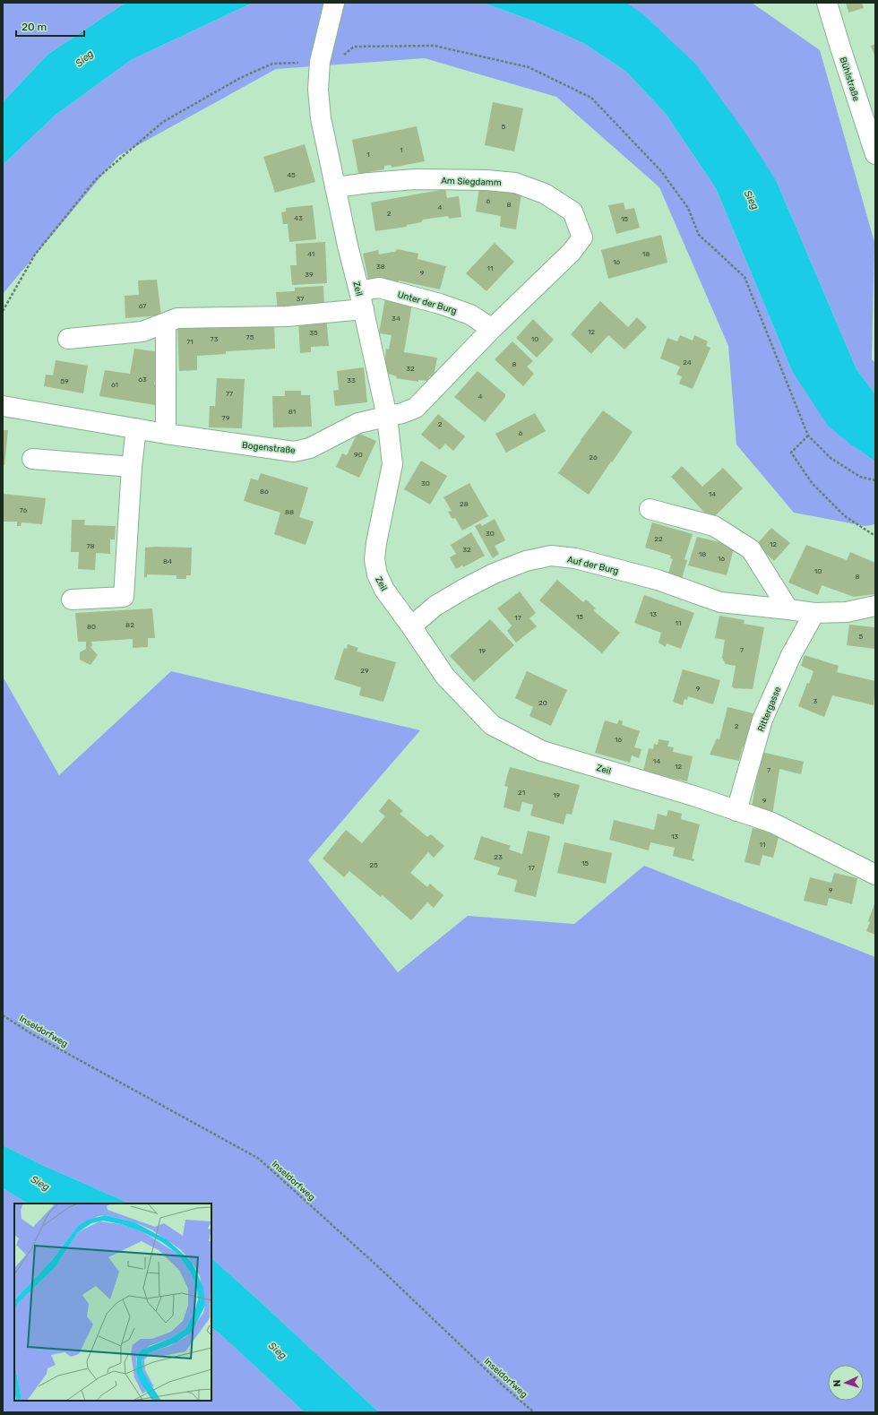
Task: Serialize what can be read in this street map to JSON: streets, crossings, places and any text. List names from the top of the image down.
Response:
{
  "streets": {
    "street": [
      "Bühlstraße",
      "Am Siegdamm",
      "Zeil",
      "Unter der Burg",
      "Bogenstraße",
      "Auf der Burg",
      "Rittergasse"
    ],
    "path": ["Inseldorfweg"]
  },
  "crossings": [
    ["Am Siegdamm", "Zeil"],
    ["Am Siegdamm", "Unter der Burg"],
    ["Zeil", "Unter der Burg"],
    ["Zeil", "Bogenstraße"],
    ["Zeil", "Auf der Burg"],
    ["Zeil", "Rittergasse"],
    ["Auf der Burg", "Rittergasse"]
  ],
  "water": ["Sieg"],
  "house_numbers": [
    "5",
    "1",
    "1",
    "45",
    "6",
    "8",
    "4",
    "2",
    "43",
    "15",
    "41",
    "18",
    "16",
    "38",
    "11",
    "9",
    "39",
    "37",
    "67",
    "34",
    "12",
    "35",
    "75",
    "73",
    "10",
    "71",
    "24",
    "8",
    "32",
    "63",
    "33",
    "59",
    "61",
    "77",
    "4",
    "81",
    "79",
    "2",
    "6",
    "90",
    "26",
    "30",
    "86",
    "14",
    "28",
    "76",
    "88",
    "30",
    "22",
    "12",
    "78",
    "32",
    "18",
    "16",
    "84",
    "10",
    "8",
    "13",
    "15",
    "17",
    "11",
    "82",
    "80",
    "5",
    "7",
    "19",
    "29",
    "9",
    "3",
    "20",
    "2",
    "16",
    "14",
    "12",
    "7",
    "21",
    "19",
    "9",
    "13",
    "11",
    "23",
    "15",
    "25",
    "17",
    "9"
  ],
  "scale_bar": "20 m",
  "north": "left"
}
